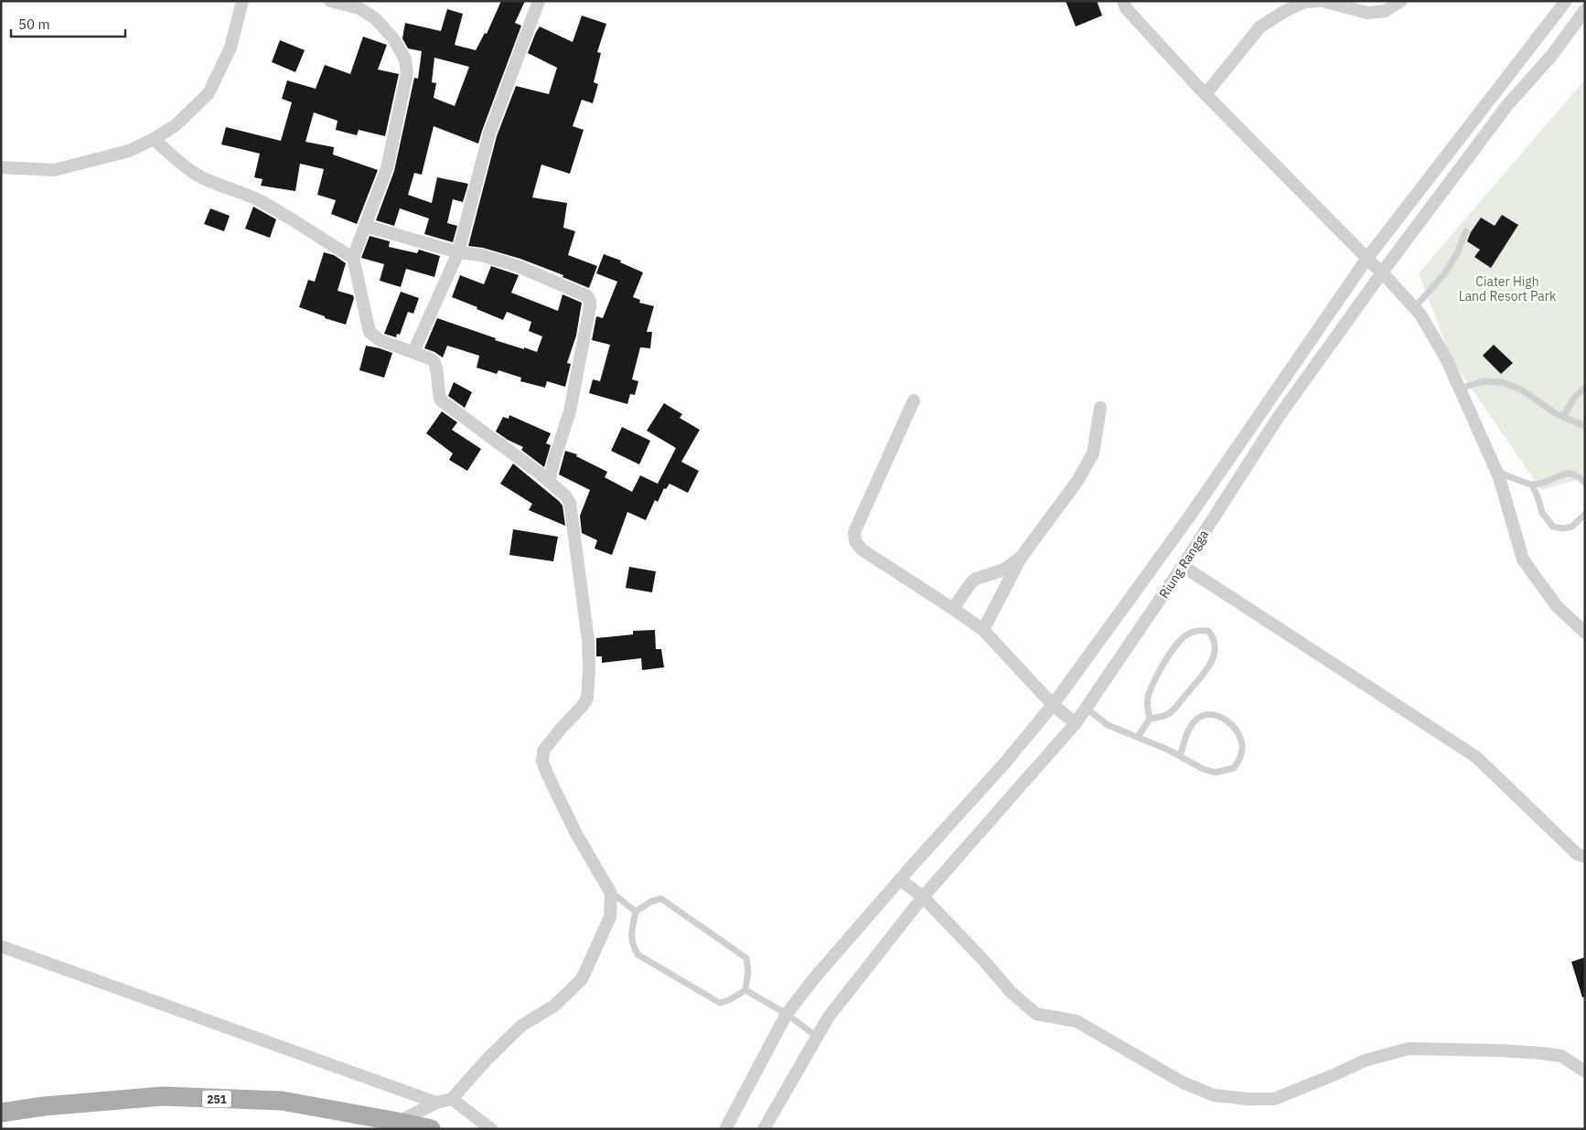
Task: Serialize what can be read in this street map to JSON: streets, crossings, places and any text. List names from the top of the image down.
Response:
{
  "streets": {
    "main road": ["251"],
    "street": ["Riung Rangga"]
  },
  "parks": ["Ciater High Land Resort Park"],
  "scale_bar": "50 m"
}
